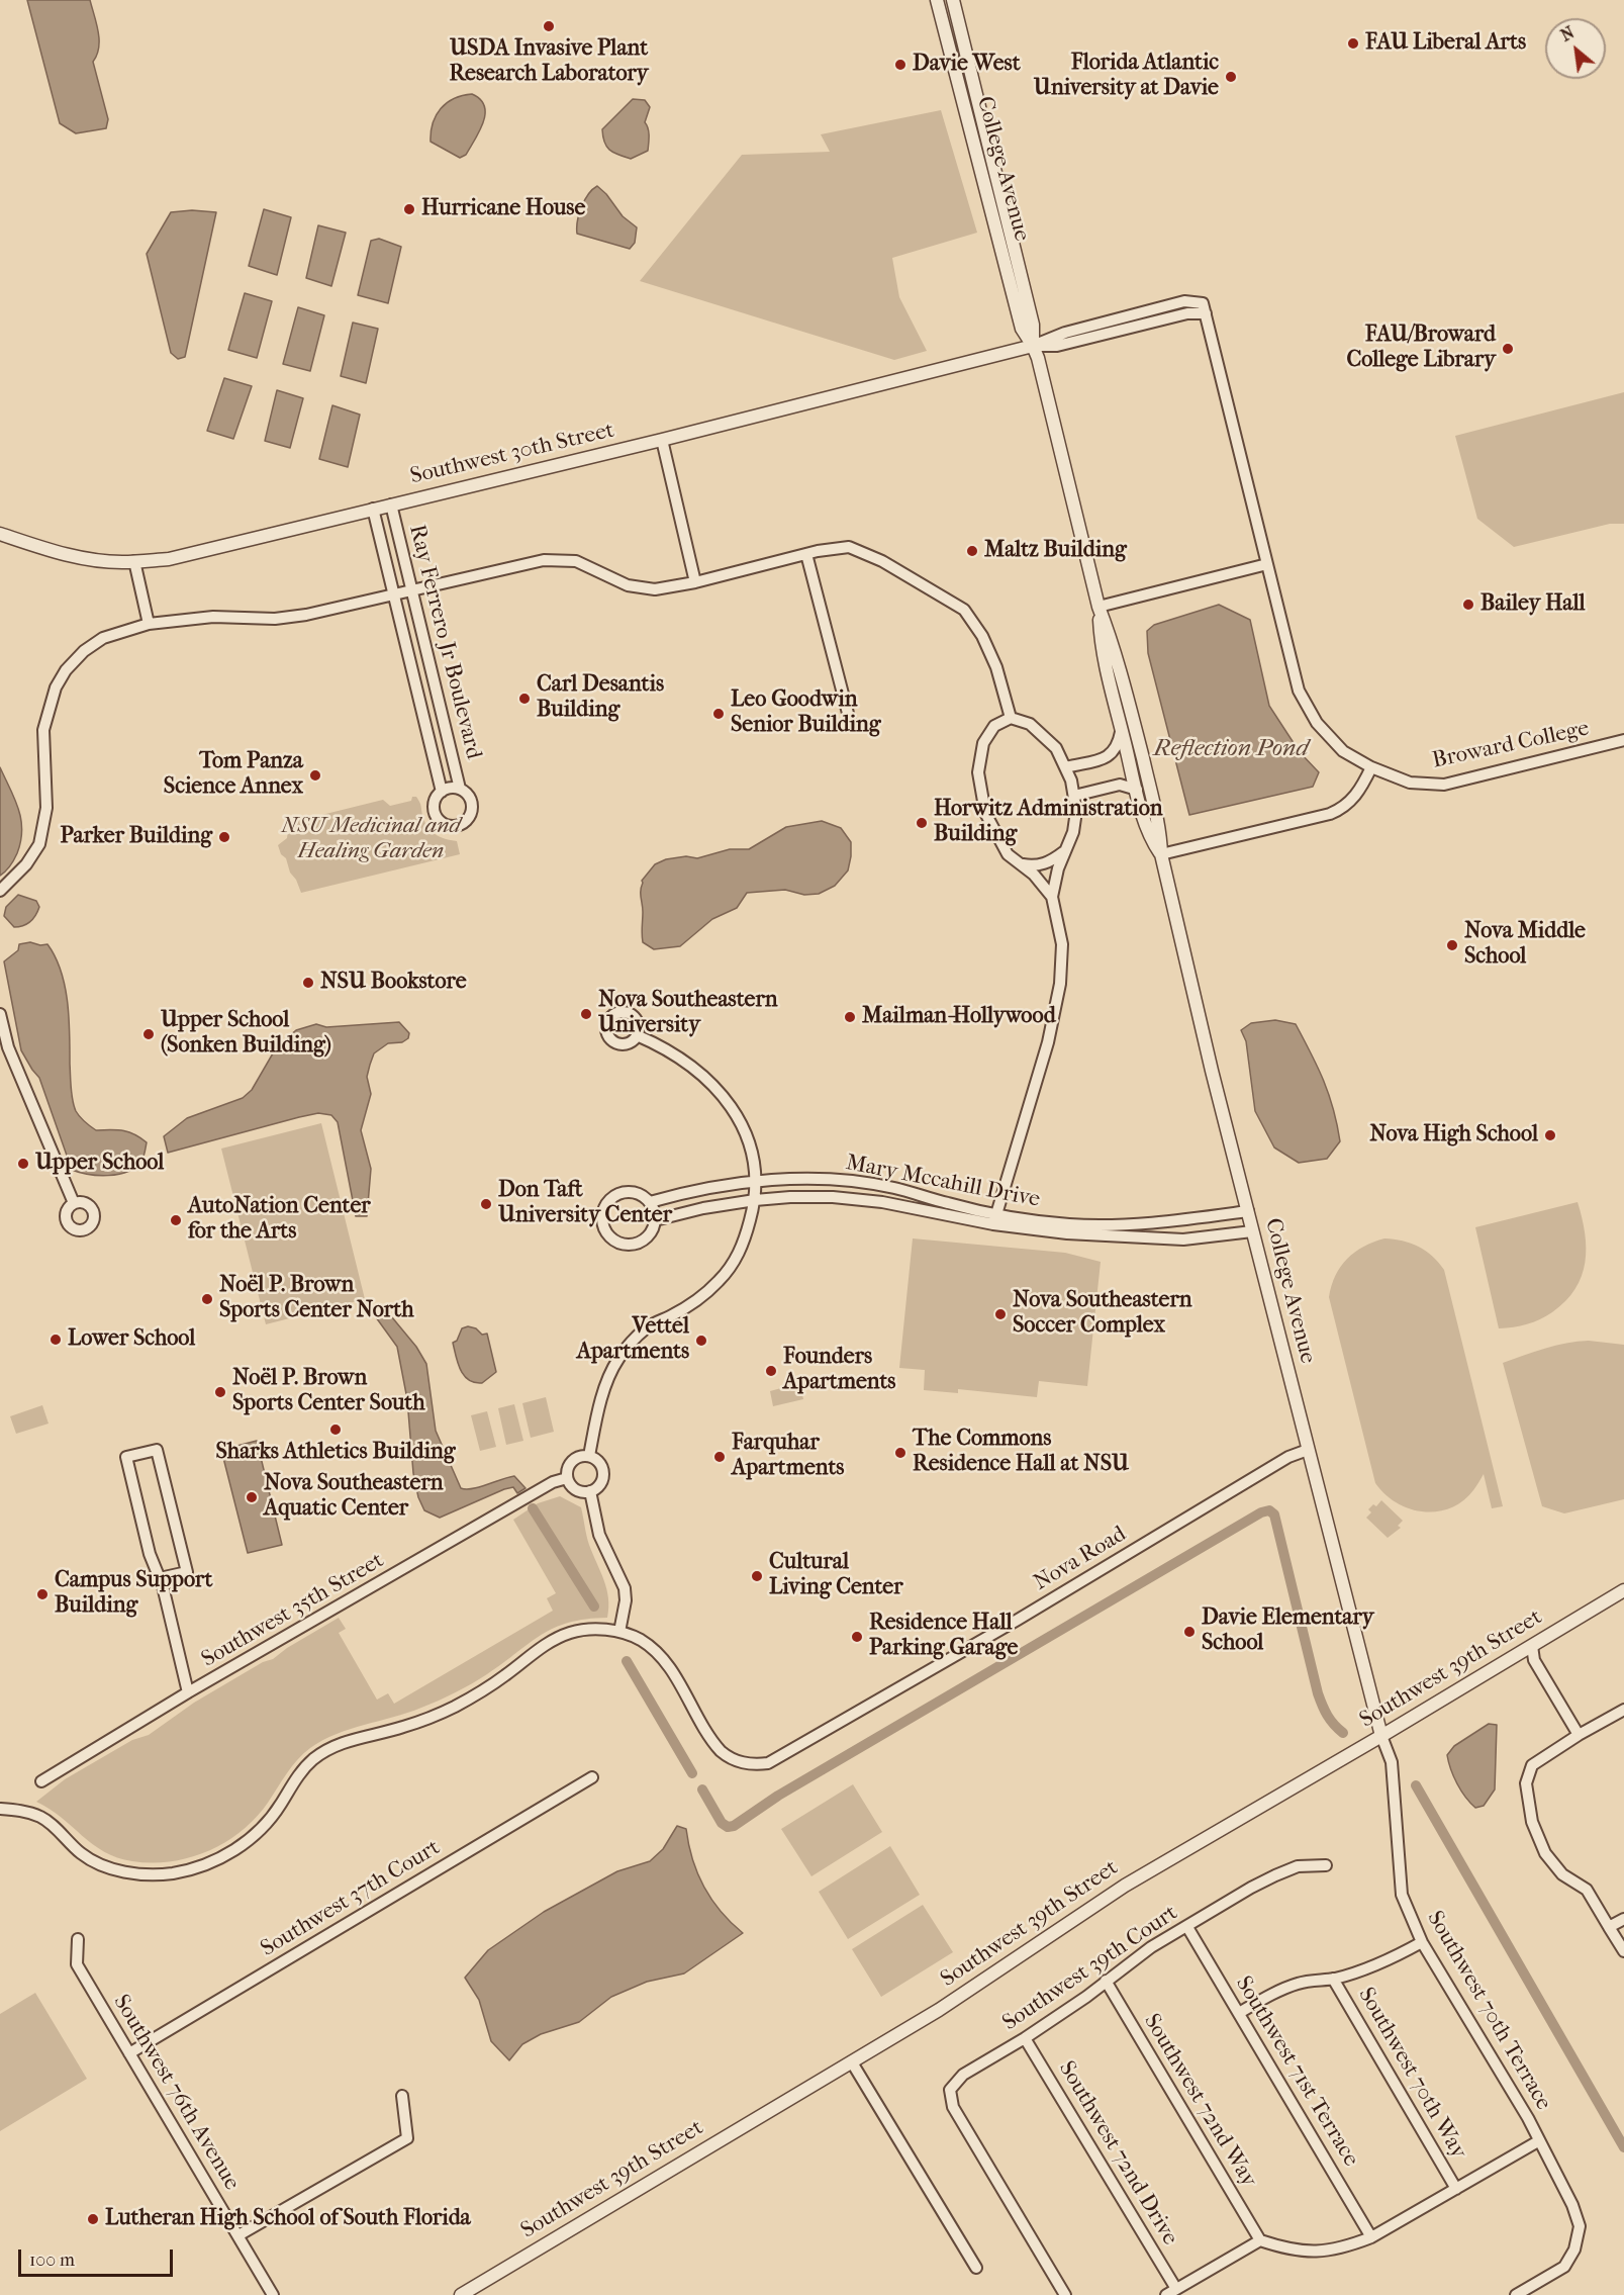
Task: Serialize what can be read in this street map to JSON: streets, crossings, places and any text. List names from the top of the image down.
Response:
{
  "streets": {
    "street": [
      "College Avenue",
      "Southwest 30th Street",
      "Ray Ferrero Jr Boulevard",
      "Broward College",
      "Mary Mccahill Drive",
      "Nova Road",
      "Southwest 35th Street",
      "Southwest 39th Street",
      "Southwest 37th Court",
      "Southwest 39th Court",
      "Southwest 70th Terrace",
      "Southwest 71st Terrace",
      "Southwest 70th Way",
      "Southwest 76th Avenue",
      "Southwest 72nd Way",
      "Southwest 72nd Drive"
    ]
  },
  "crossings": [
    ["College Avenue", "Southwest 30th Street"],
    ["College Avenue", "Broward College"],
    ["College Avenue", "Mary Mccahill Drive"],
    ["College Avenue", "Nova Road"],
    ["College Avenue", "Southwest 39th Street"],
    ["College Avenue", "Southwest 70th Terrace"],
    ["Southwest 30th Street", "Ray Ferrero Jr Boulevard"],
    ["Southwest 30th Street", "Broward College"],
    ["Southwest 39th Street", "Southwest 70th Terrace"],
    ["Southwest 37th Court", "Southwest 76th Avenue"],
    ["Southwest 39th Court", "Southwest 71st Terrace"],
    ["Southwest 39th Court", "Southwest 72nd Way"],
    ["Southwest 39th Court", "Southwest 72nd Drive"]
  ],
  "water": ["Reflection Pond"],
  "parks": ["NSU Medicinal and Healing Garden"],
  "places": [
    "USDA Invasive Plant Research Laboratory",
    "FAU Liberal Arts",
    "Davie West",
    "Florida Atlantic University at Davie",
    "Hurricane House",
    "FAU/Broward College Library",
    "Maltz Building",
    "Bailey Hall",
    "Carl Desantis Building",
    "Leo Goodwin Senior Building",
    "Tom Panza Science Annex",
    "Horwitz Administration Building",
    "Parker Building",
    "Nova Middle School",
    "NSU Bookstore",
    "Nova Southeastern University",
    "Mailman-Hollywood",
    "Upper School (Sonken Building)",
    "Nova High School",
    "Upper School",
    "Don Taft University Center",
    "AutoNation Center for the Arts",
    "Noël P. Brown Sports Center North",
    "Nova Southeastern Soccer Complex",
    "Lower School",
    "Vettel Apartments",
    "Founders Apartments",
    "Noël P. Brown Sports Center South",
    "Sharks Athletics Building",
    "The Commons Residence Hall at NSU",
    "Farquhar Apartments",
    "Nova Southeastern Aquatic Center",
    "Cultural Living Center",
    "Campus Support Building",
    "Davie Elementary School",
    "Residence Hall Parking Garage",
    "Lutheran High School of South Florida"
  ],
  "scale_bar": "100 m",
  "north": "top left"
}
